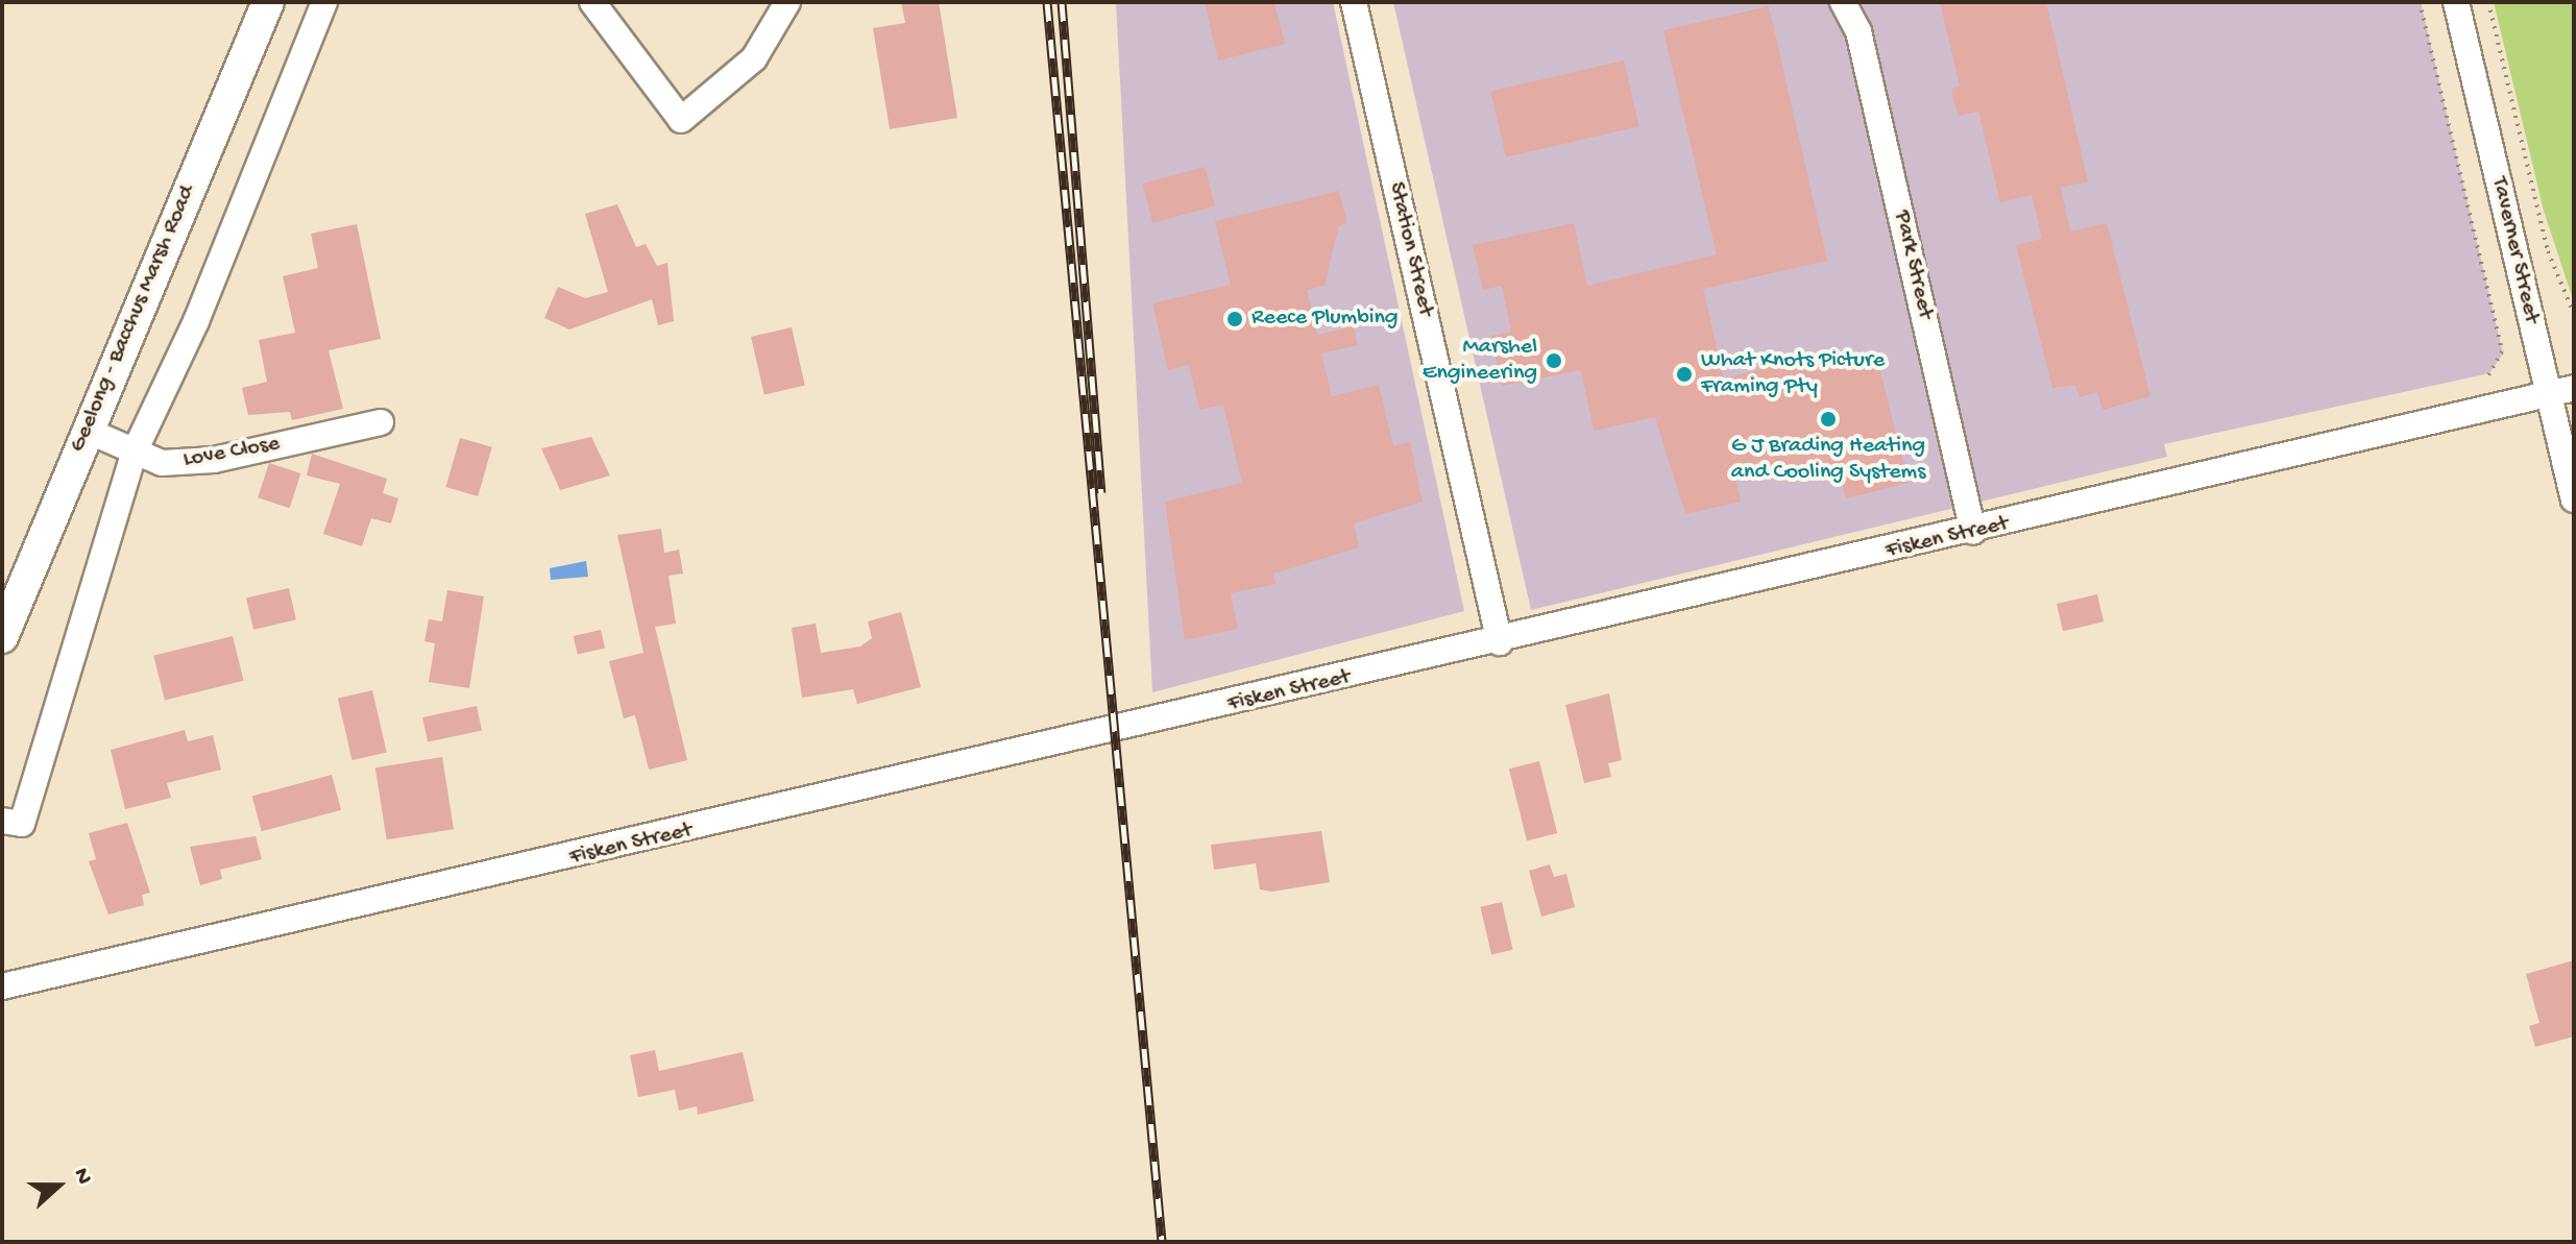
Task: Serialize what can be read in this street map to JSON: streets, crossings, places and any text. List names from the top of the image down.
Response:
{
  "streets": {
    "main road": ["Geelong - Bacchus Marsh Road"],
    "street": [
      "Station Street",
      "Taverner Street",
      "Park Street",
      "Love Close",
      "Fisken Street"
    ]
  },
  "crossings": [
    ["Station Street", "Fisken Street"],
    ["Taverner Street", "Fisken Street"],
    ["Park Street", "Fisken Street"],
    ["Geelong - Bacchus Marsh Road", "Love Close"]
  ],
  "places": [
    "Reece Plumbing",
    "Marshel Engineering",
    "What Knots Picture Framing Pty",
    "G J Brading Heating and Cooling Systems"
  ],
  "north": "right"
}
